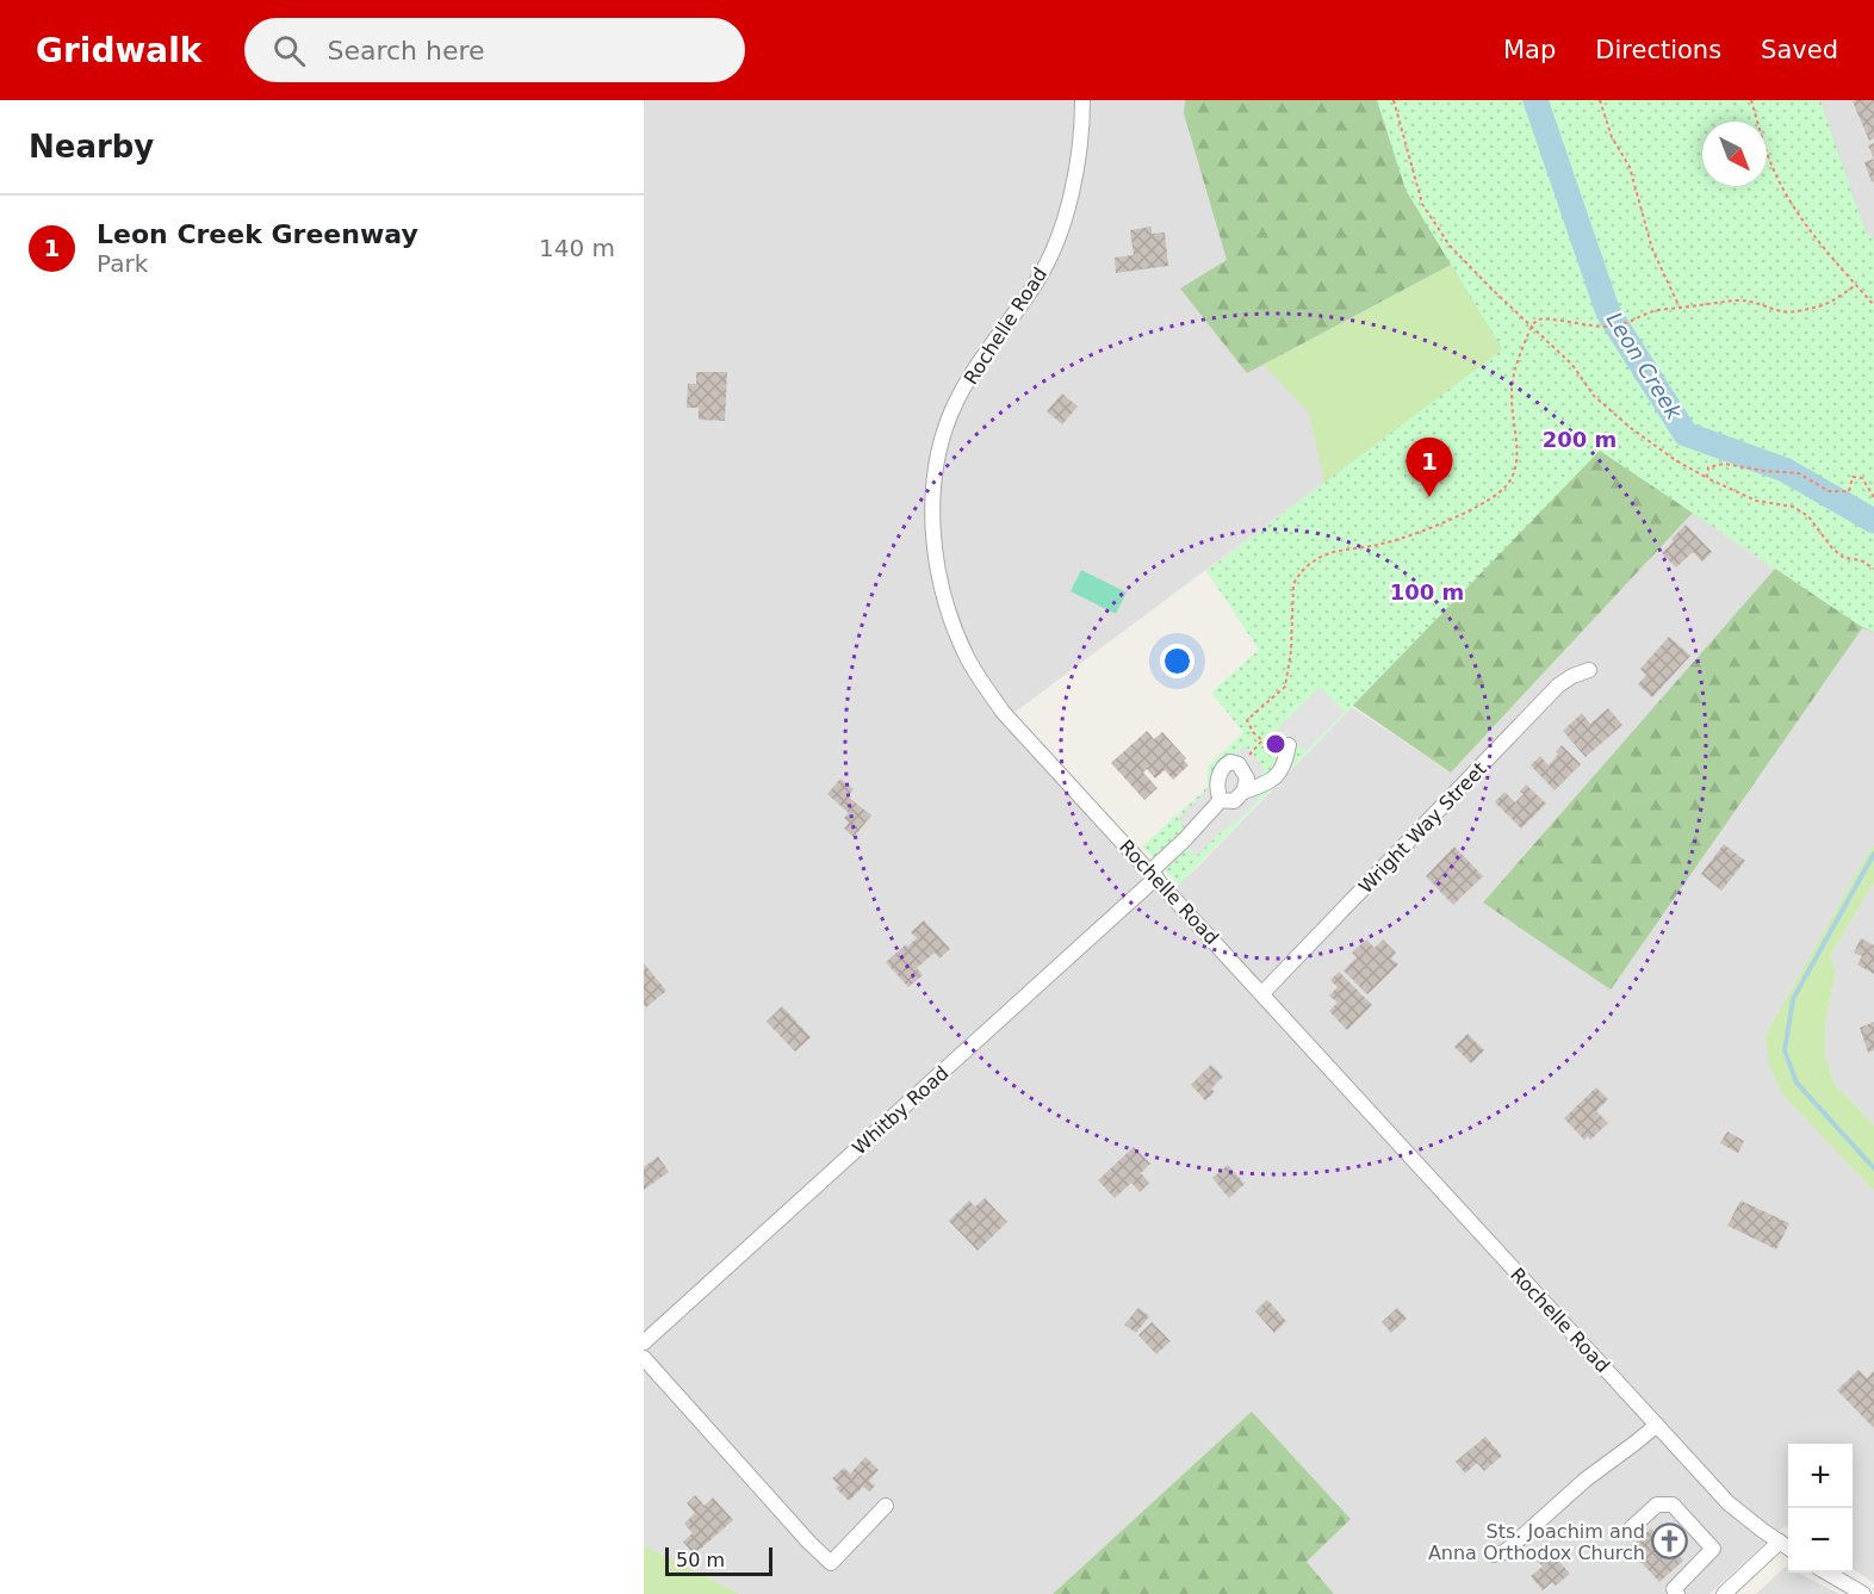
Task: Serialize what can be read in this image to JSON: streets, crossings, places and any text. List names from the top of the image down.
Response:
{
  "streets": {
    "street": ["Rochelle Road", "Wright Way Street", "Whitby Road"]
  },
  "crossings": [
    ["Rochelle Road", "Wright Way Street"],
    ["Rochelle Road", "Whitby Road"]
  ],
  "water": ["Leon Creek"],
  "places": {
    "church": ["Sts. Joachim and Anna Orthodox Church"]
  },
  "scale_bar": "50 m",
  "north": "bottom right",
  "page": {
    "header": "Gridwalk",
    "search": "Search here",
    "nav": ["Map", "Directions", "Saved"],
    "heading": "Nearby",
    "list": [
      {
        "mark": "1",
        "name": "Leon Creek Greenway",
        "note": "Park",
        "value": "140 m"
      }
    ],
    "pins": "1",
    "map_buttons": ["+", "−"],
    "scale": "50 m"
  },
  "rings": ["200 m", "100 m"]
}
